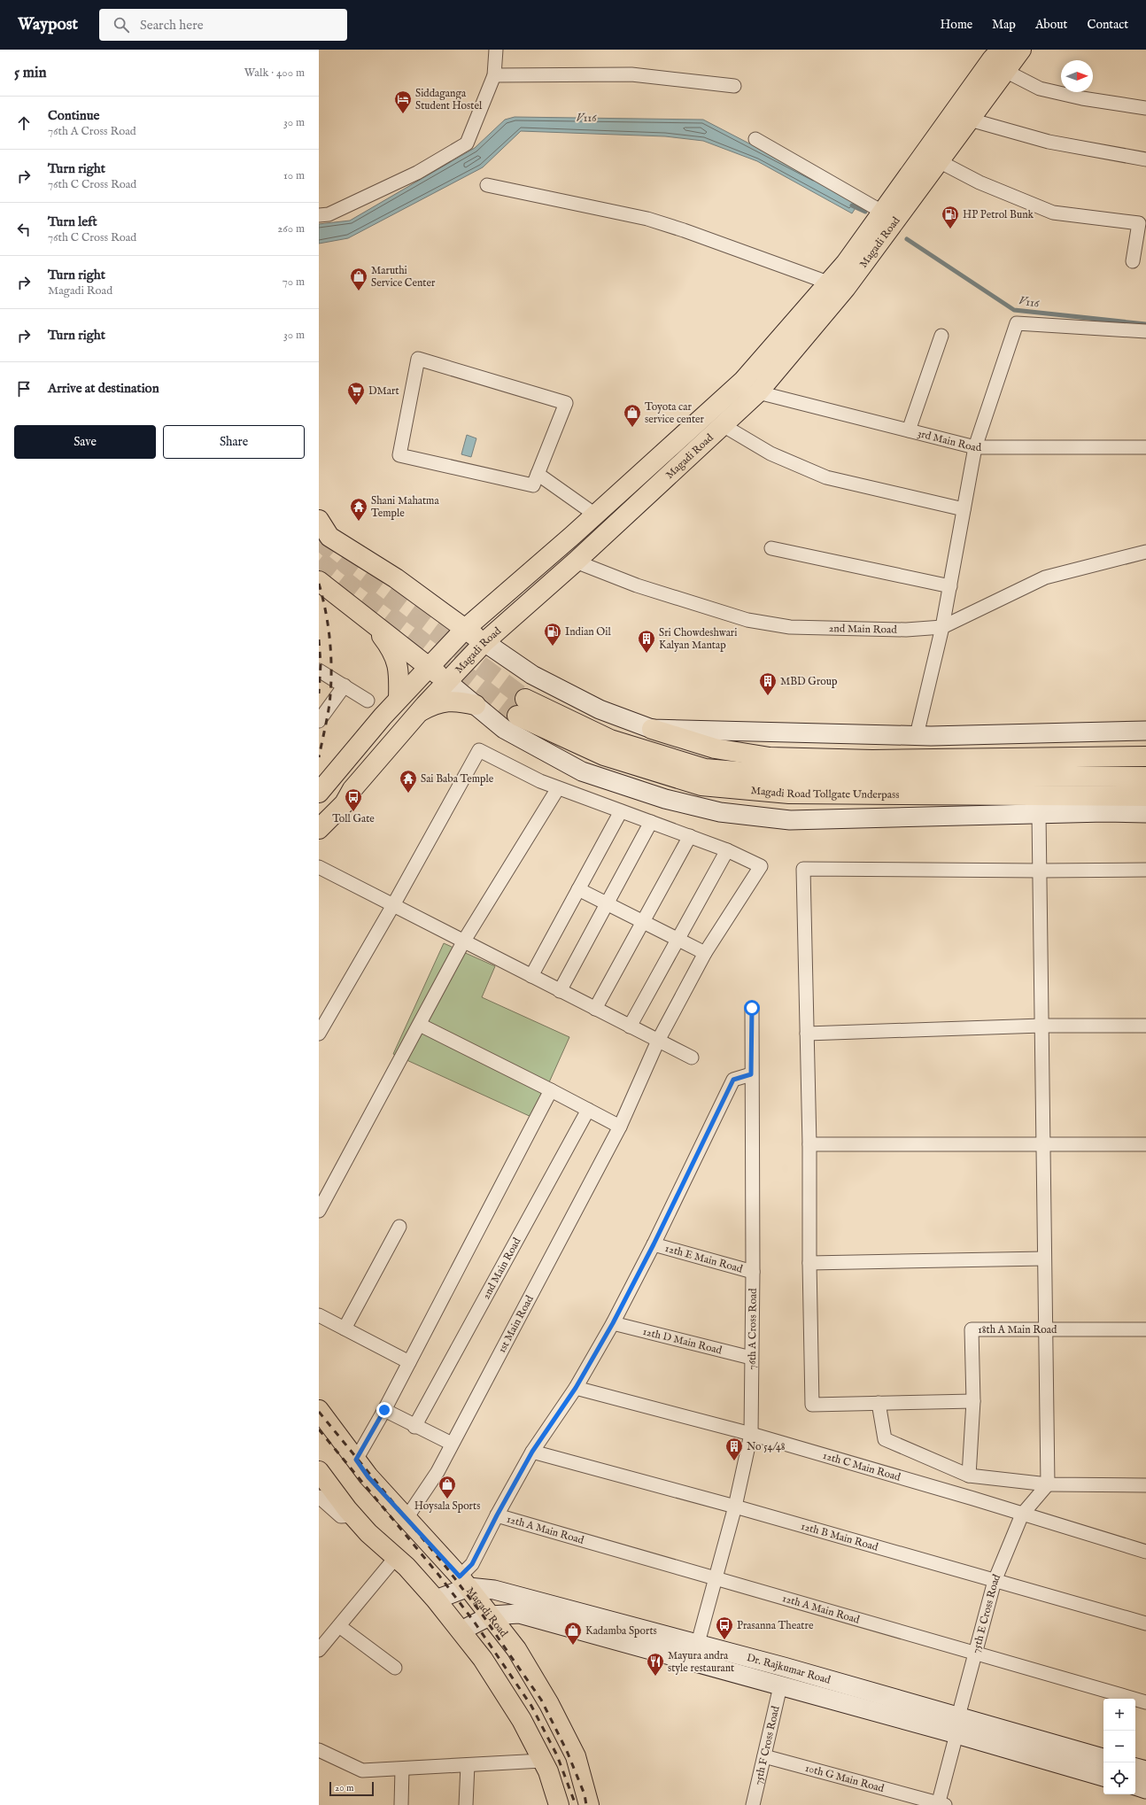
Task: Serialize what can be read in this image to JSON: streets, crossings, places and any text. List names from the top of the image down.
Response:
{
  "streets": {
    "main road": ["Magadi Road", "Magadi Road Tollgate Underpass"],
    "street": [
      "3rd Main Road",
      "2nd Main Road",
      "12th E Main Road",
      "1st Main Road",
      "76th A Cross Road",
      "18th A Main Road",
      "12th D Main Road",
      "12th C Main Road",
      "12th A Main Road",
      "12th B Main Road",
      "75th E Cross Road",
      "Dr. Rajkumar Road",
      "75th F Cross Road",
      "10th G Main Road"
    ]
  },
  "crossings": [
    ["Magadi Road", "3rd Main Road"],
    ["Magadi Road", "2nd Main Road"],
    ["Magadi Road", "1st Main Road"],
    ["Magadi Road", "Dr. Rajkumar Road"],
    ["12th E Main Road", "76th A Cross Road"],
    ["76th A Cross Road", "12th D Main Road"],
    ["76th A Cross Road", "12th C Main Road"],
    ["76th A Cross Road", "12th A Main Road"],
    ["76th A Cross Road", "12th B Main Road"],
    ["76th A Cross Road", "Dr. Rajkumar Road"],
    ["12th C Main Road", "75th E Cross Road"],
    ["12th A Main Road", "75th E Cross Road"],
    ["12th B Main Road", "75th E Cross Road"],
    ["75th E Cross Road", "Dr. Rajkumar Road"],
    ["75th E Cross Road", "10th G Main Road"],
    ["Dr. Rajkumar Road", "75th F Cross Road"],
    ["75th F Cross Road", "10th G Main Road"]
  ],
  "water": ["V116"],
  "places": {
    "hotel": ["Siddaganga Student Hostel"],
    "fuel station": ["HP Petrol Bunk", "Indian Oil"],
    "shop": [
      "Maruthi Service Center",
      "Toyota car service center",
      "Hoysala Sports",
      "Kadamba Sports"
    ],
    "supermarket": ["DMart"],
    "temple": ["Shani Mahatma Temple", "Sai Baba Temple"],
    "building": ["Sri Chowdeshwari Kalyan Mantap", "MBD Group", "No 54/48"],
    "bus stop": ["Toll Gate", "Prasanna Theatre"],
    "restaurant": ["Mayura andra style restaurant"]
  },
  "scale_bar": "20 m",
  "north": "right",
  "page": {
    "header": "Waypost",
    "search": "Search here",
    "nav": [
      "Home",
      "Map",
      "About",
      "Contact"
    ],
    "heading": ["5 min", "Walk · 400 m"],
    "list": [
      ["Continue", "76th A Cross Road", "30 m"],
      ["Turn right", "76th C Cross Road", "10 m"],
      ["Turn left", "76th C Cross Road", "260 m"],
      ["Turn right", "Magadi Road", "70 m"],
      ["Turn right", "30 m"],
      "Arrive at destination"
    ],
    "buttons": ["Save", "Share"],
    "map_buttons": ["+", "−"],
    "scale": "20 m"
  }
}
